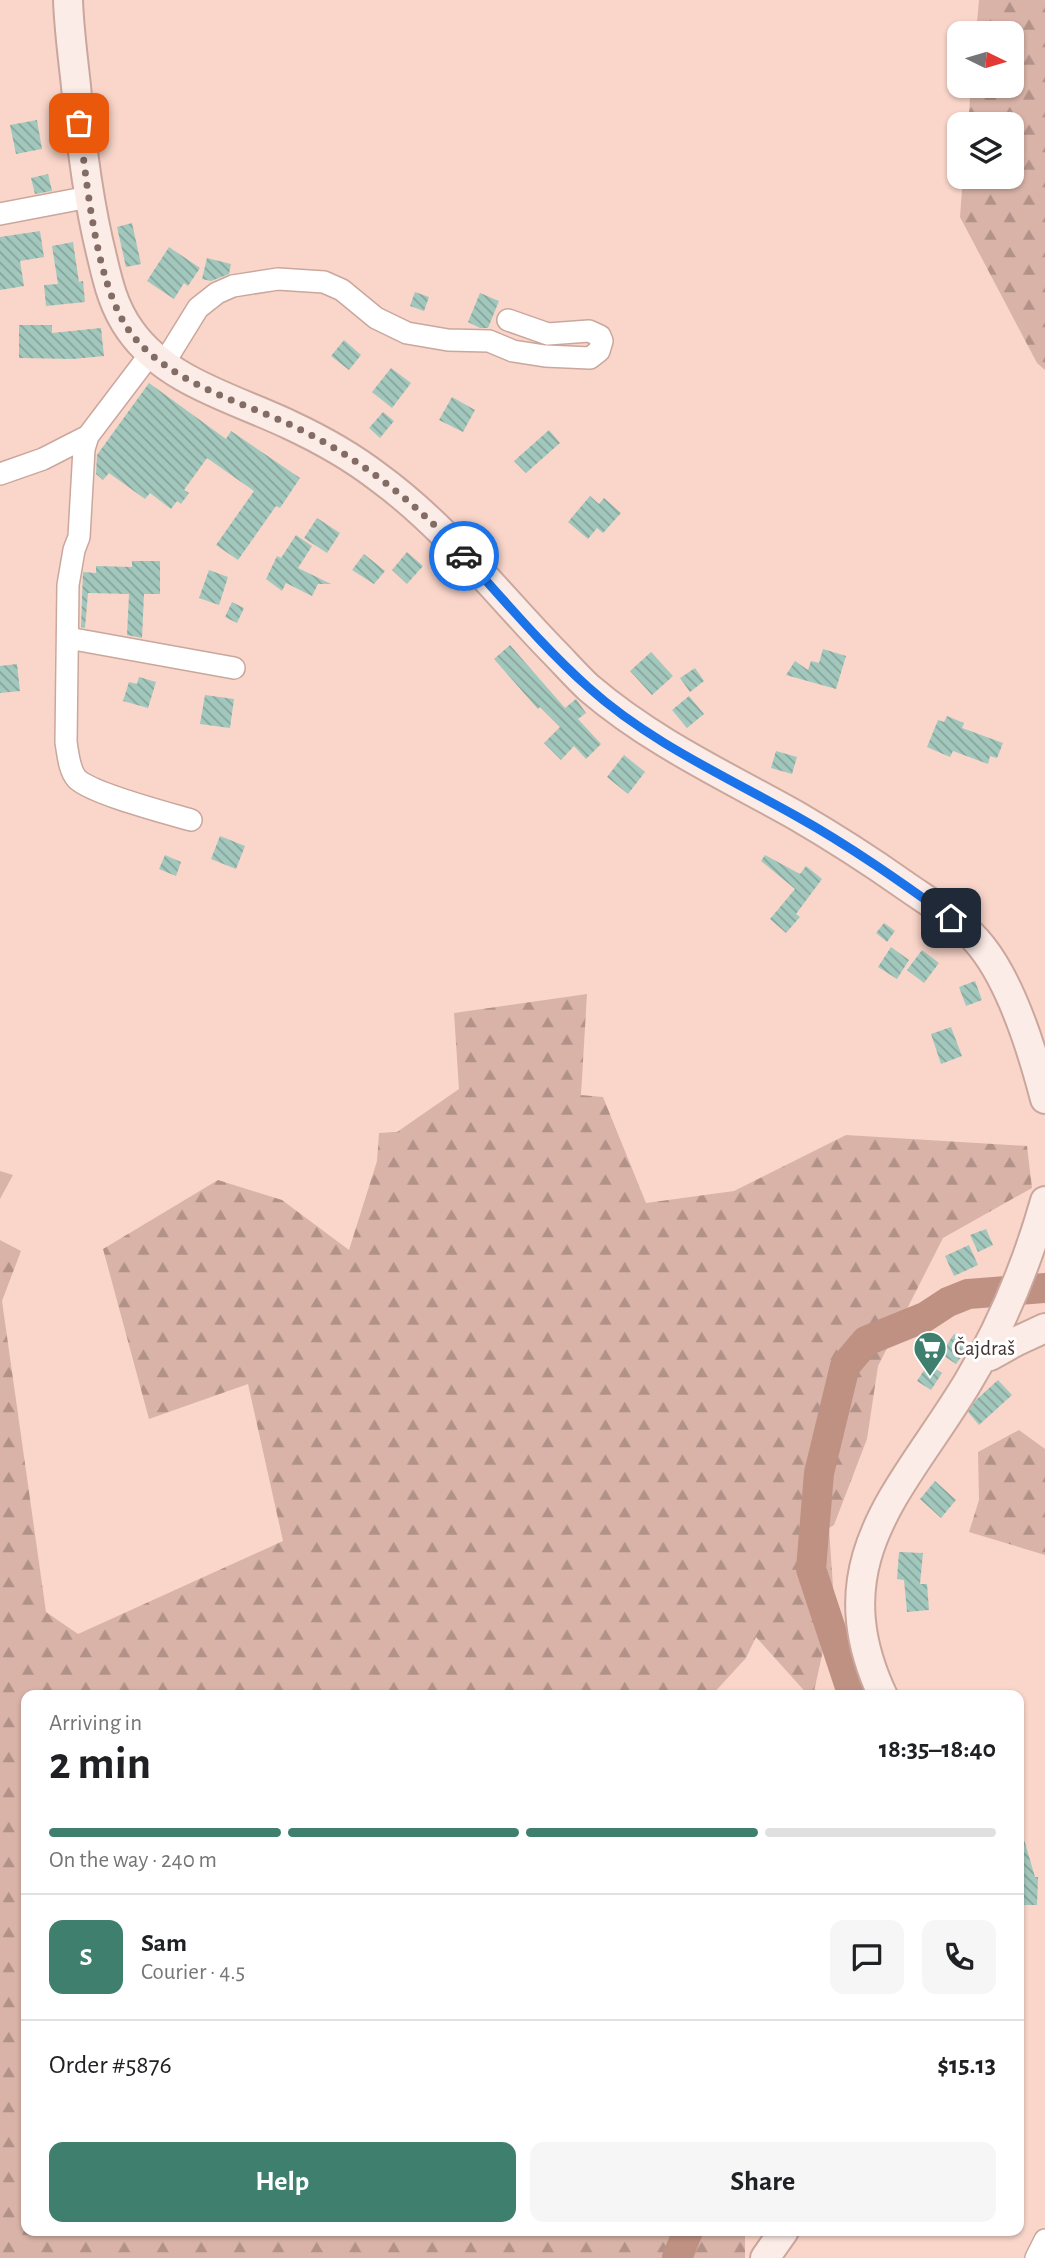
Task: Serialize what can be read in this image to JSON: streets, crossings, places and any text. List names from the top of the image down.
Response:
{
  "places": {
    "supermarket": ["Čajdraš"]
  },
  "north": "right",
  "page": {
    "heading": ["2 min", "Arriving in", "18:35–18:40"],
    "panel": [
      "Sam",
      "Courier · 4.5",
      "Order #5876",
      "$15.13"
    ],
    "bar": "On the way · 240 m",
    "round": "S",
    "buttons": ["Help", "Share"]
  }
}
